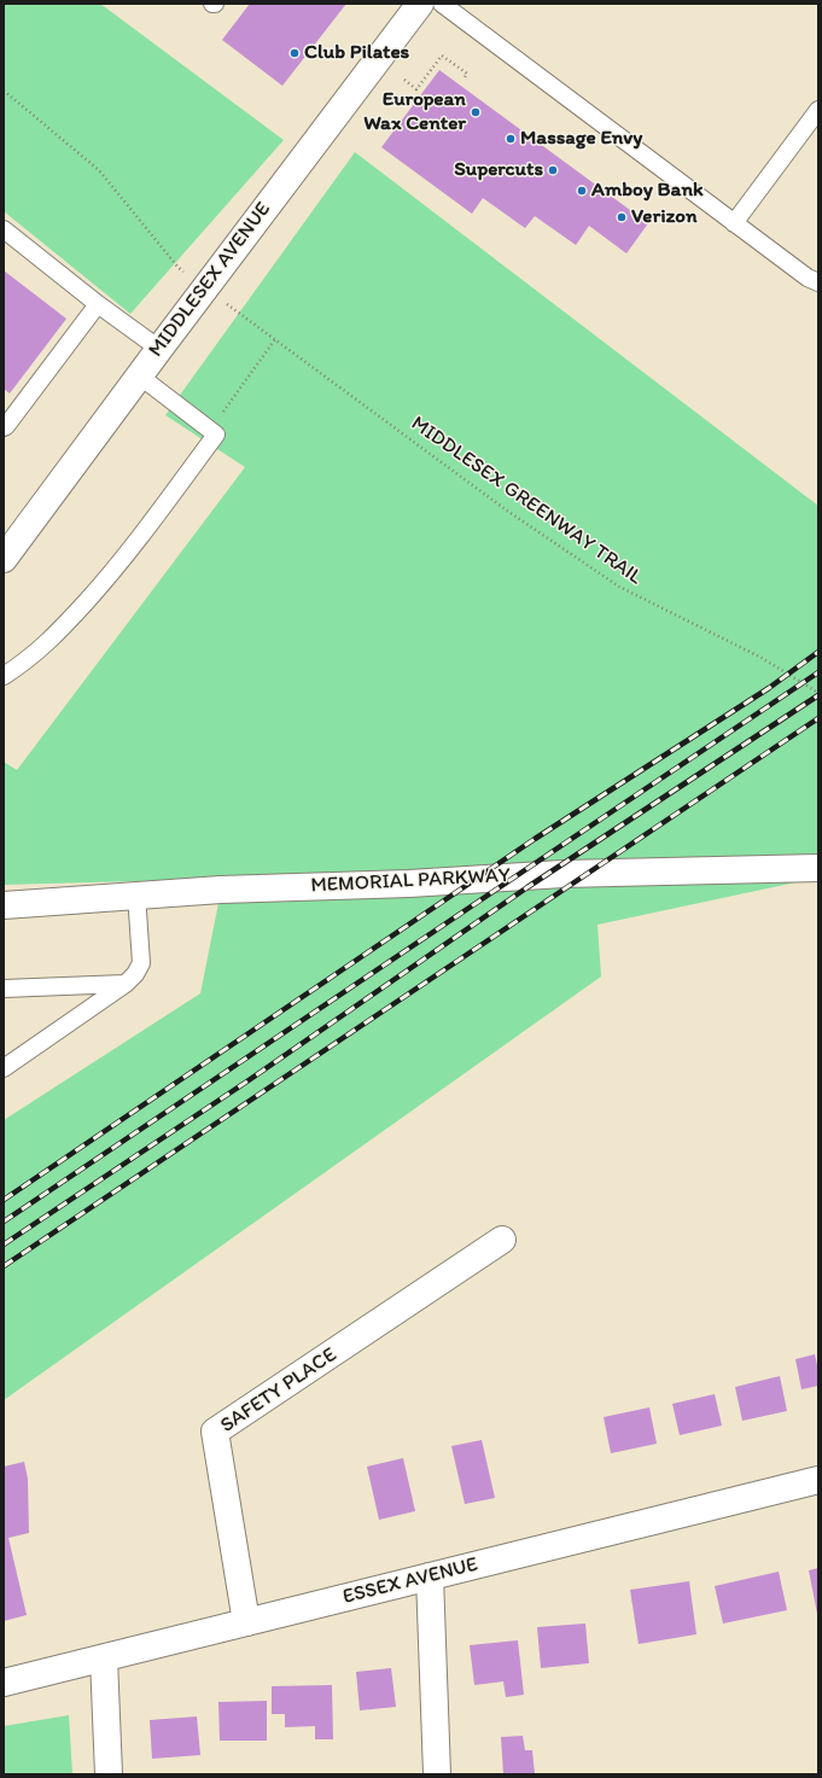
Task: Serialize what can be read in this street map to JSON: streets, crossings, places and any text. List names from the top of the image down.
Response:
{
  "streets": {
    "street": [
      "MIDDLESEX AVENUE",
      "MEMORIAL PARKWAY",
      "SAFETY PLACE",
      "ESSEX AVENUE"
    ],
    "path": ["MIDDLESEX GREENWAY TRAIL"]
  },
  "crossings": [
    ["SAFETY PLACE", "ESSEX AVENUE"]
  ],
  "places": [
    "Club Pilates",
    "European Wax Center",
    "Massage Envy",
    "Supercuts",
    "Amboy Bank",
    "Verizon"
  ]
}
